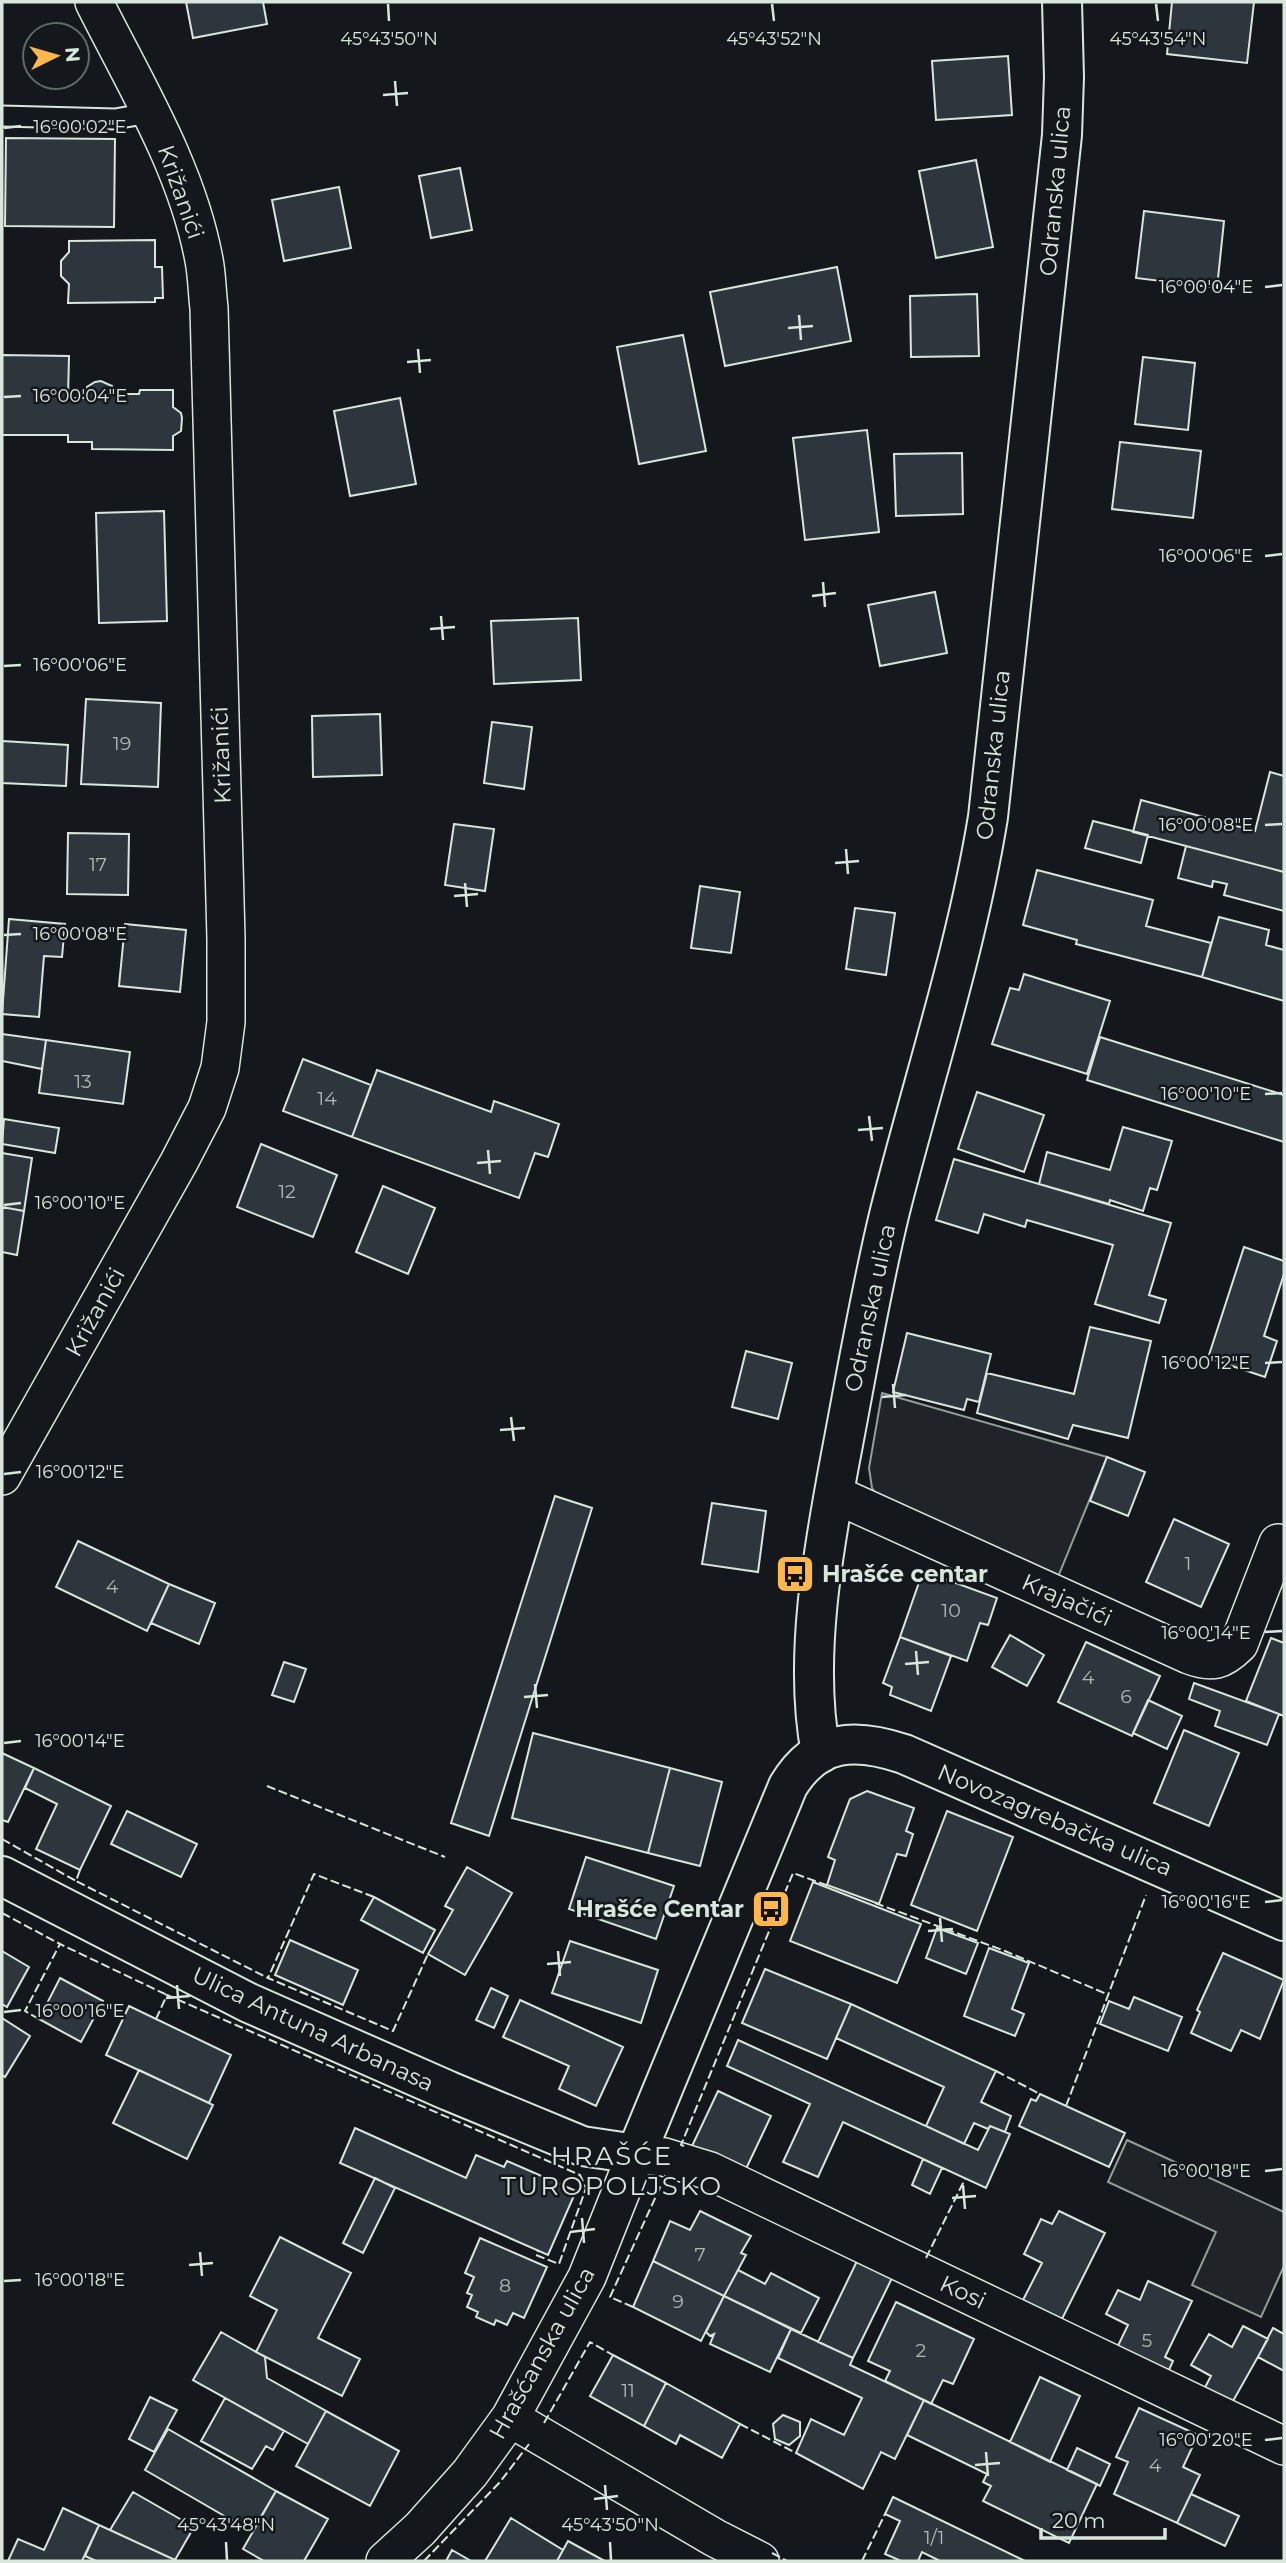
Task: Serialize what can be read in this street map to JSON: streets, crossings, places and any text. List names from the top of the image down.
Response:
{
  "streets": {
    "street": [
      "Odranska ulica",
      "Križanići",
      "Krajačići",
      "Novozagrebačka ulica",
      "Ulica Antuna Arbanasa",
      "Kosi",
      "Hrašćanska ulica"
    ]
  },
  "crossings": [
    ["Odranska ulica", "Krajačići"],
    ["Odranska ulica", "Novozagrebačka ulica"],
    ["Ulica Antuna Arbanasa", "Kosi"],
    ["Ulica Antuna Arbanasa", "Hrašćanska ulica"],
    ["Kosi", "Hrašćanska ulica"]
  ],
  "districts": ["HRAŠĆE TUROPOLJSKO"],
  "places": {
    "bus stop": ["Hrašće centar", "Hrašće Centar"]
  },
  "house_numbers": [
    "19",
    "17",
    "13",
    "14",
    "12",
    "1",
    "4",
    "10",
    "4",
    "6",
    "7",
    "8",
    "9",
    "5",
    "2",
    "11",
    "4",
    "1/1"
  ],
  "scale_bar": "20 m",
  "north": "right",
  "coordinates": [
    "45°43'50\"N",
    "45°43'52\"N",
    "45°43'54\"N",
    "16°00'02\"E",
    "16°00'04\"E",
    "16°00'06\"E",
    "16°00'08\"E",
    "16°00'10\"E",
    "16°00'12\"E",
    "16°00'14\"E",
    "16°00'16\"E",
    "16°00'18\"E",
    "16°00'20\"E",
    "45°43'48\"N"
  ]
}
